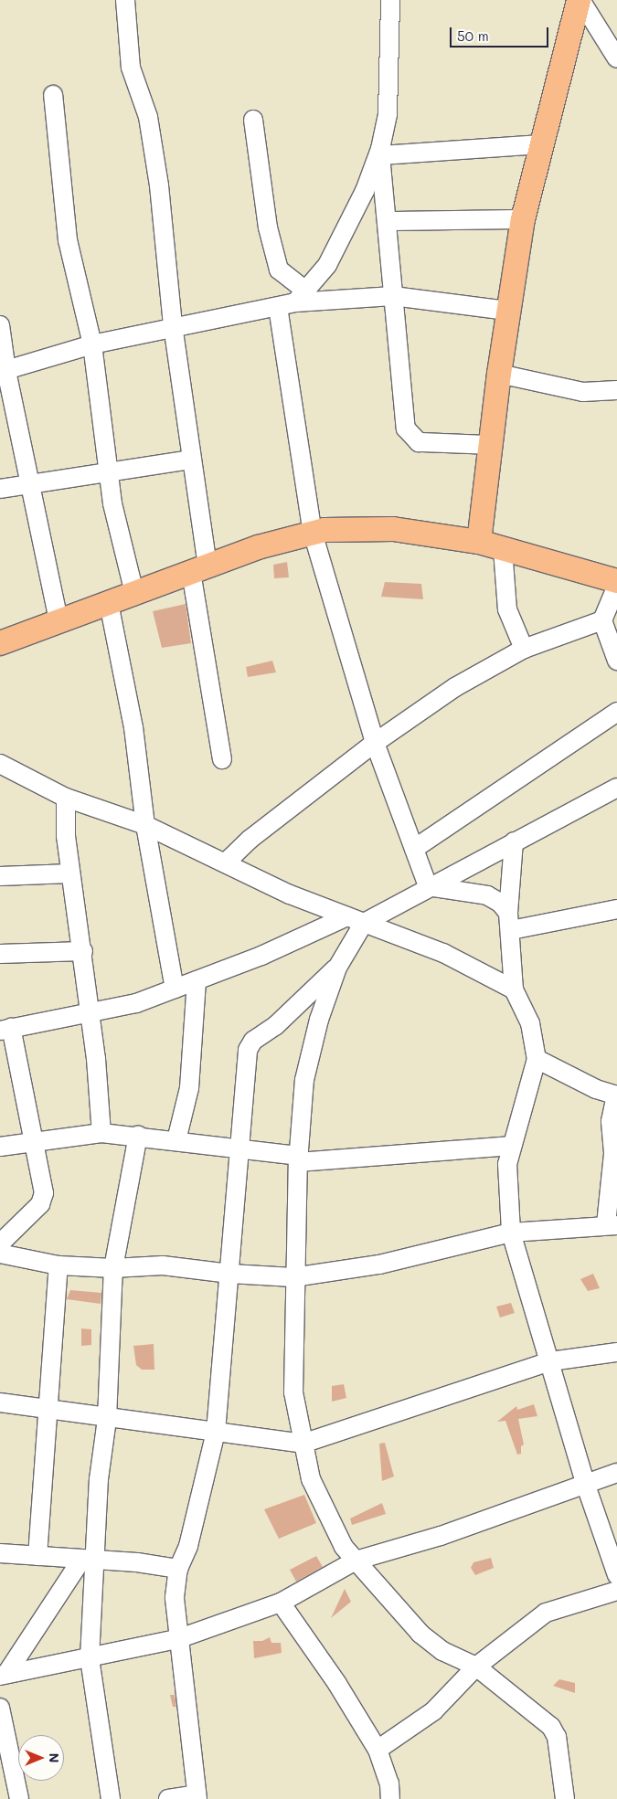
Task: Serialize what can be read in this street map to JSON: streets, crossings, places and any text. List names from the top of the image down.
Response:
{
  "scale_bar": "50 m",
  "north": "right"
}
